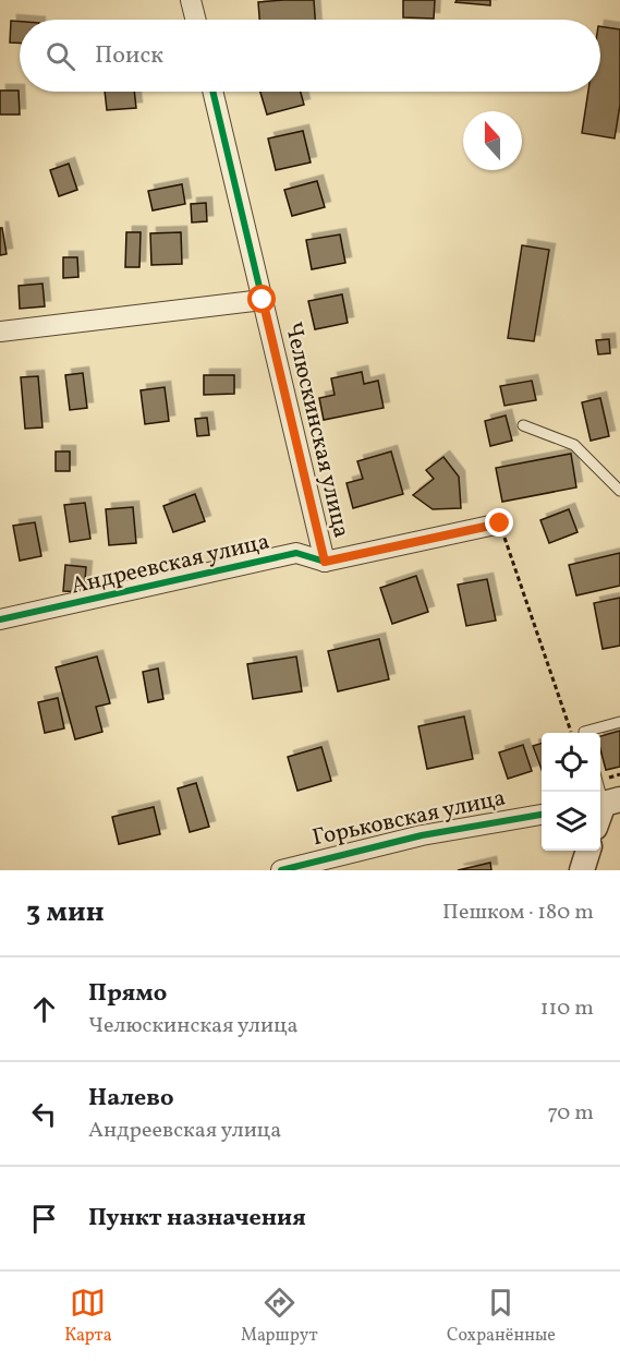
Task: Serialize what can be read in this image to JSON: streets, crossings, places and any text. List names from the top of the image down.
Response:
{
  "streets": {
    "street": ["Челюскинская улица", "Андреевская улица", "Горьковская улица"]
  },
  "crossings": [
    ["Челюскинская улица", "Андреевская улица"]
  ],
  "north": "top",
  "page": {
    "search": "Поиск",
    "heading": ["3 мин", "Пешком · 180 m"],
    "list": [
      ["Прямо", "Челюскинская улица", "110 m"],
      ["Налево", "Андреевская улица", "70 m"],
      "Пункт назначения"
    ],
    "nav": ["Карта", "Маршрут", "Сохранённые"]
  }
}
